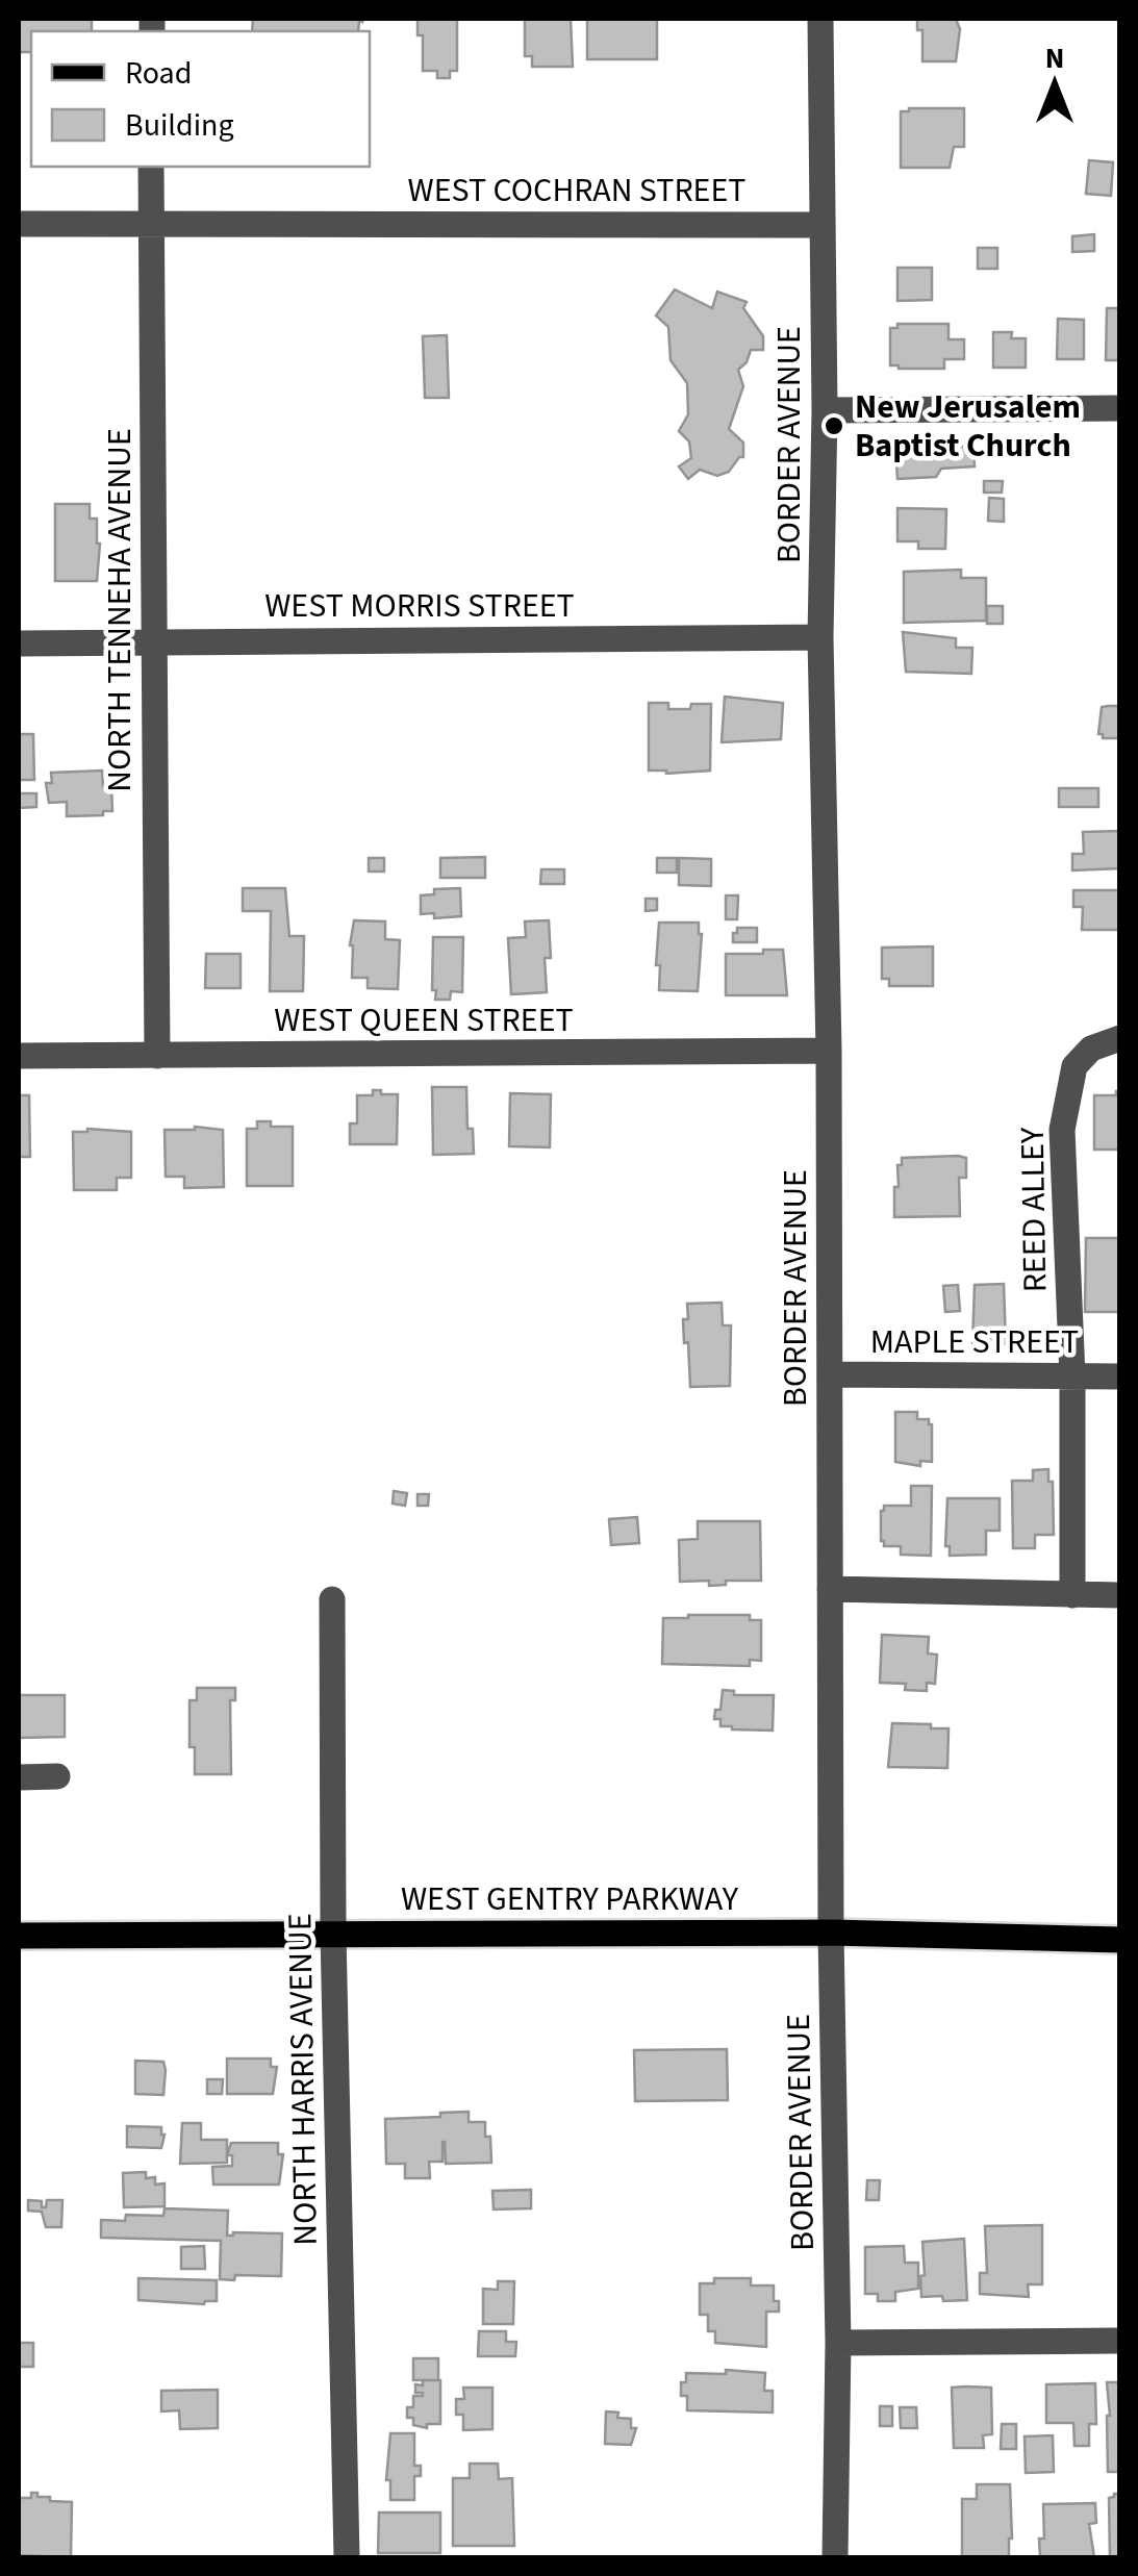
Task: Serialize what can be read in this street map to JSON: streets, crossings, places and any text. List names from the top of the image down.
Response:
{
  "streets": {
    "main road": ["WEST GENTRY PARKWAY"],
    "street": [
      "WEST COCHRAN STREET",
      "BORDER AVENUE",
      "WEST MORRIS STREET",
      "NORTH TENNEHA AVENUE",
      "WEST QUEEN STREET",
      "REED ALLEY",
      "MAPLE STREET",
      "NORTH HARRIS AVENUE"
    ]
  },
  "crossings": [
    ["WEST COCHRAN STREET", "BORDER AVENUE"],
    ["WEST COCHRAN STREET", "NORTH TENNEHA AVENUE"],
    ["BORDER AVENUE", "WEST MORRIS STREET"],
    ["BORDER AVENUE", "WEST QUEEN STREET"],
    ["BORDER AVENUE", "MAPLE STREET"],
    ["BORDER AVENUE", "WEST GENTRY PARKWAY"],
    ["WEST MORRIS STREET", "NORTH TENNEHA AVENUE"],
    ["NORTH TENNEHA AVENUE", "WEST QUEEN STREET"],
    ["REED ALLEY", "MAPLE STREET"],
    ["WEST GENTRY PARKWAY", "NORTH HARRIS AVENUE"]
  ],
  "places": ["New Jerusalem Baptist Church"],
  "legend": ["Road", "Building"],
  "north": "top"
}
